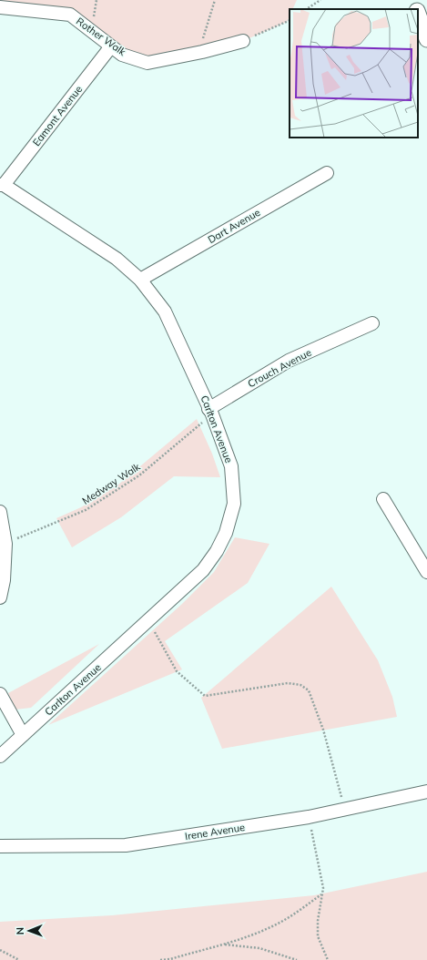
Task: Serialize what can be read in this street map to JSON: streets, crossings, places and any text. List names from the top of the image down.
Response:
{
  "streets": {
    "street": [
      "Rother Walk",
      "Eamont Avenue",
      "Dart Avenue",
      "Crouch Avenue",
      "Carlton Avenue",
      "Irene Avenue"
    ],
    "path": ["Medway Walk"]
  },
  "crossings": [
    ["Rother Walk", "Eamont Avenue"],
    ["Eamont Avenue", "Carlton Avenue"],
    ["Dart Avenue", "Carlton Avenue"],
    ["Crouch Avenue", "Carlton Avenue"],
    ["Crouch Avenue", "Medway Walk"],
    ["Carlton Avenue", "Medway Walk"]
  ],
  "north": "left"
}
